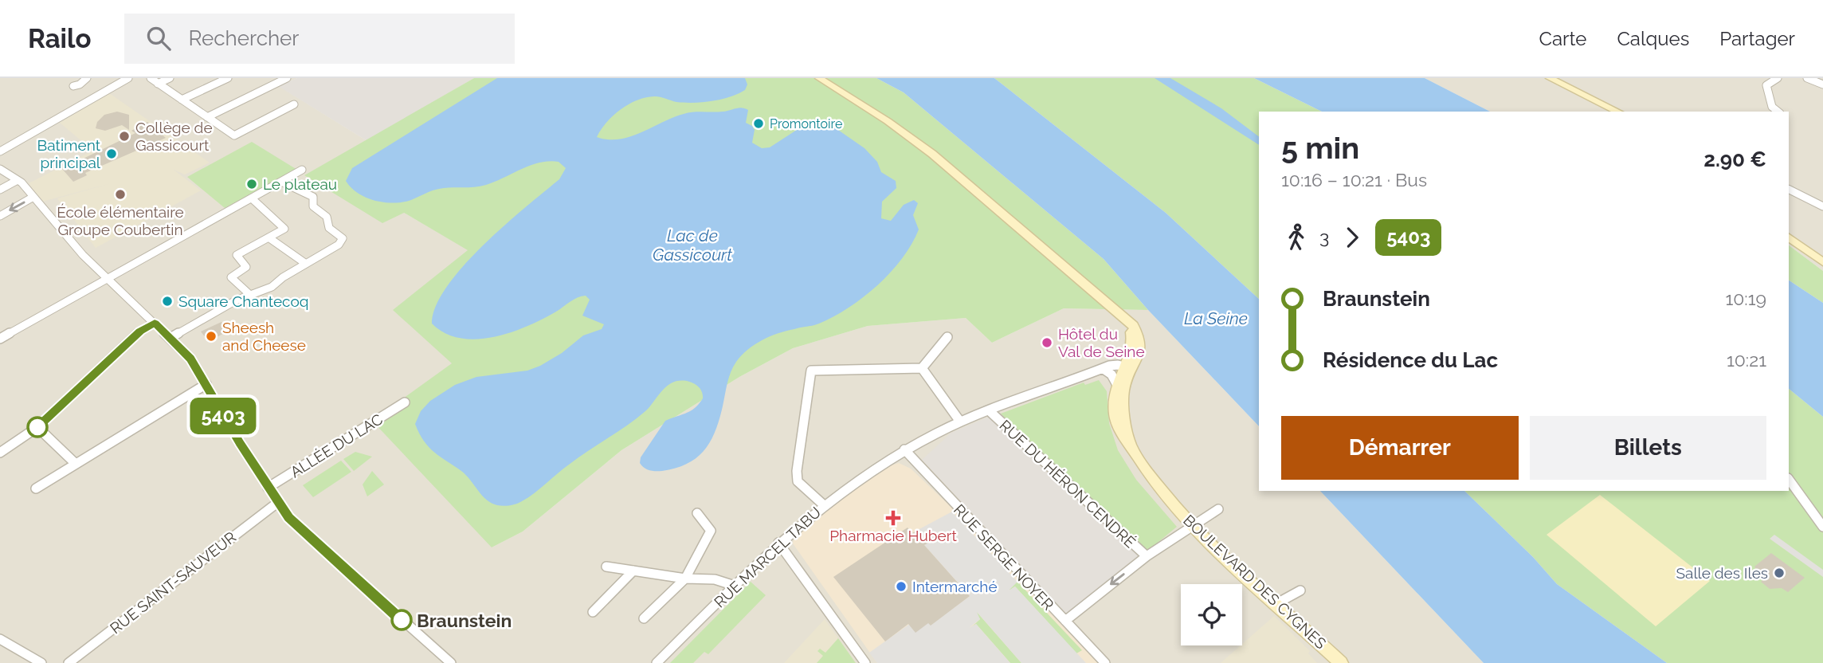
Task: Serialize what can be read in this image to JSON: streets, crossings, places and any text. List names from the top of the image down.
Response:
{
  "streets": {
    "main road": ["BOULEVARD DES CYGNES"],
    "street": [
      "ALLÉE DU LAC",
      "RUE DU HÉRON CENDRÉ",
      "RUE MARCEL TABU",
      "RUE SERGE NOYER",
      "RUE SAINT-SAUVEUR"
    ]
  },
  "crossings": [
    ["RUE DU HÉRON CENDRÉ", "RUE MARCEL TABU"],
    ["RUE MARCEL TABU", "RUE SERGE NOYER"],
    ["RUE MARCEL TABU", "BOULEVARD DES CYGNES"]
  ],
  "water": ["Lac de Gassicourt", "La Seine"],
  "places": {
    "other": [
      "Promontoire",
      "Collège de Gassicourt",
      "Batiment principal",
      "Le plateau",
      "École élémentaire Groupe Coubertin",
      "Square Chantecoq",
      "Sheesh and Cheese",
      "Hôtel du Val de Seine",
      "Salle des Iles",
      "Intermarché",
      "Braunstein"
    ],
    "health": ["Pharmacie Hubert"]
  },
  "lines": ["bus line 5403"],
  "page": {
    "header": "Railo",
    "search": "Rechercher",
    "nav": ["Carte", "Calques", "Partager"],
    "on_map": "5403",
    "heading": ["5 min", "10:16 – 10:21 · Bus", "2.90 €"],
    "legs": ["3", "5403"],
    "list": [
      {
        "name": "Braunstein",
        "value": "10:19"
      },
      {
        "name": "Résidence du Lac",
        "value": "10:21"
      }
    ],
    "buttons": ["Démarrer", "Billets"]
  }
}
